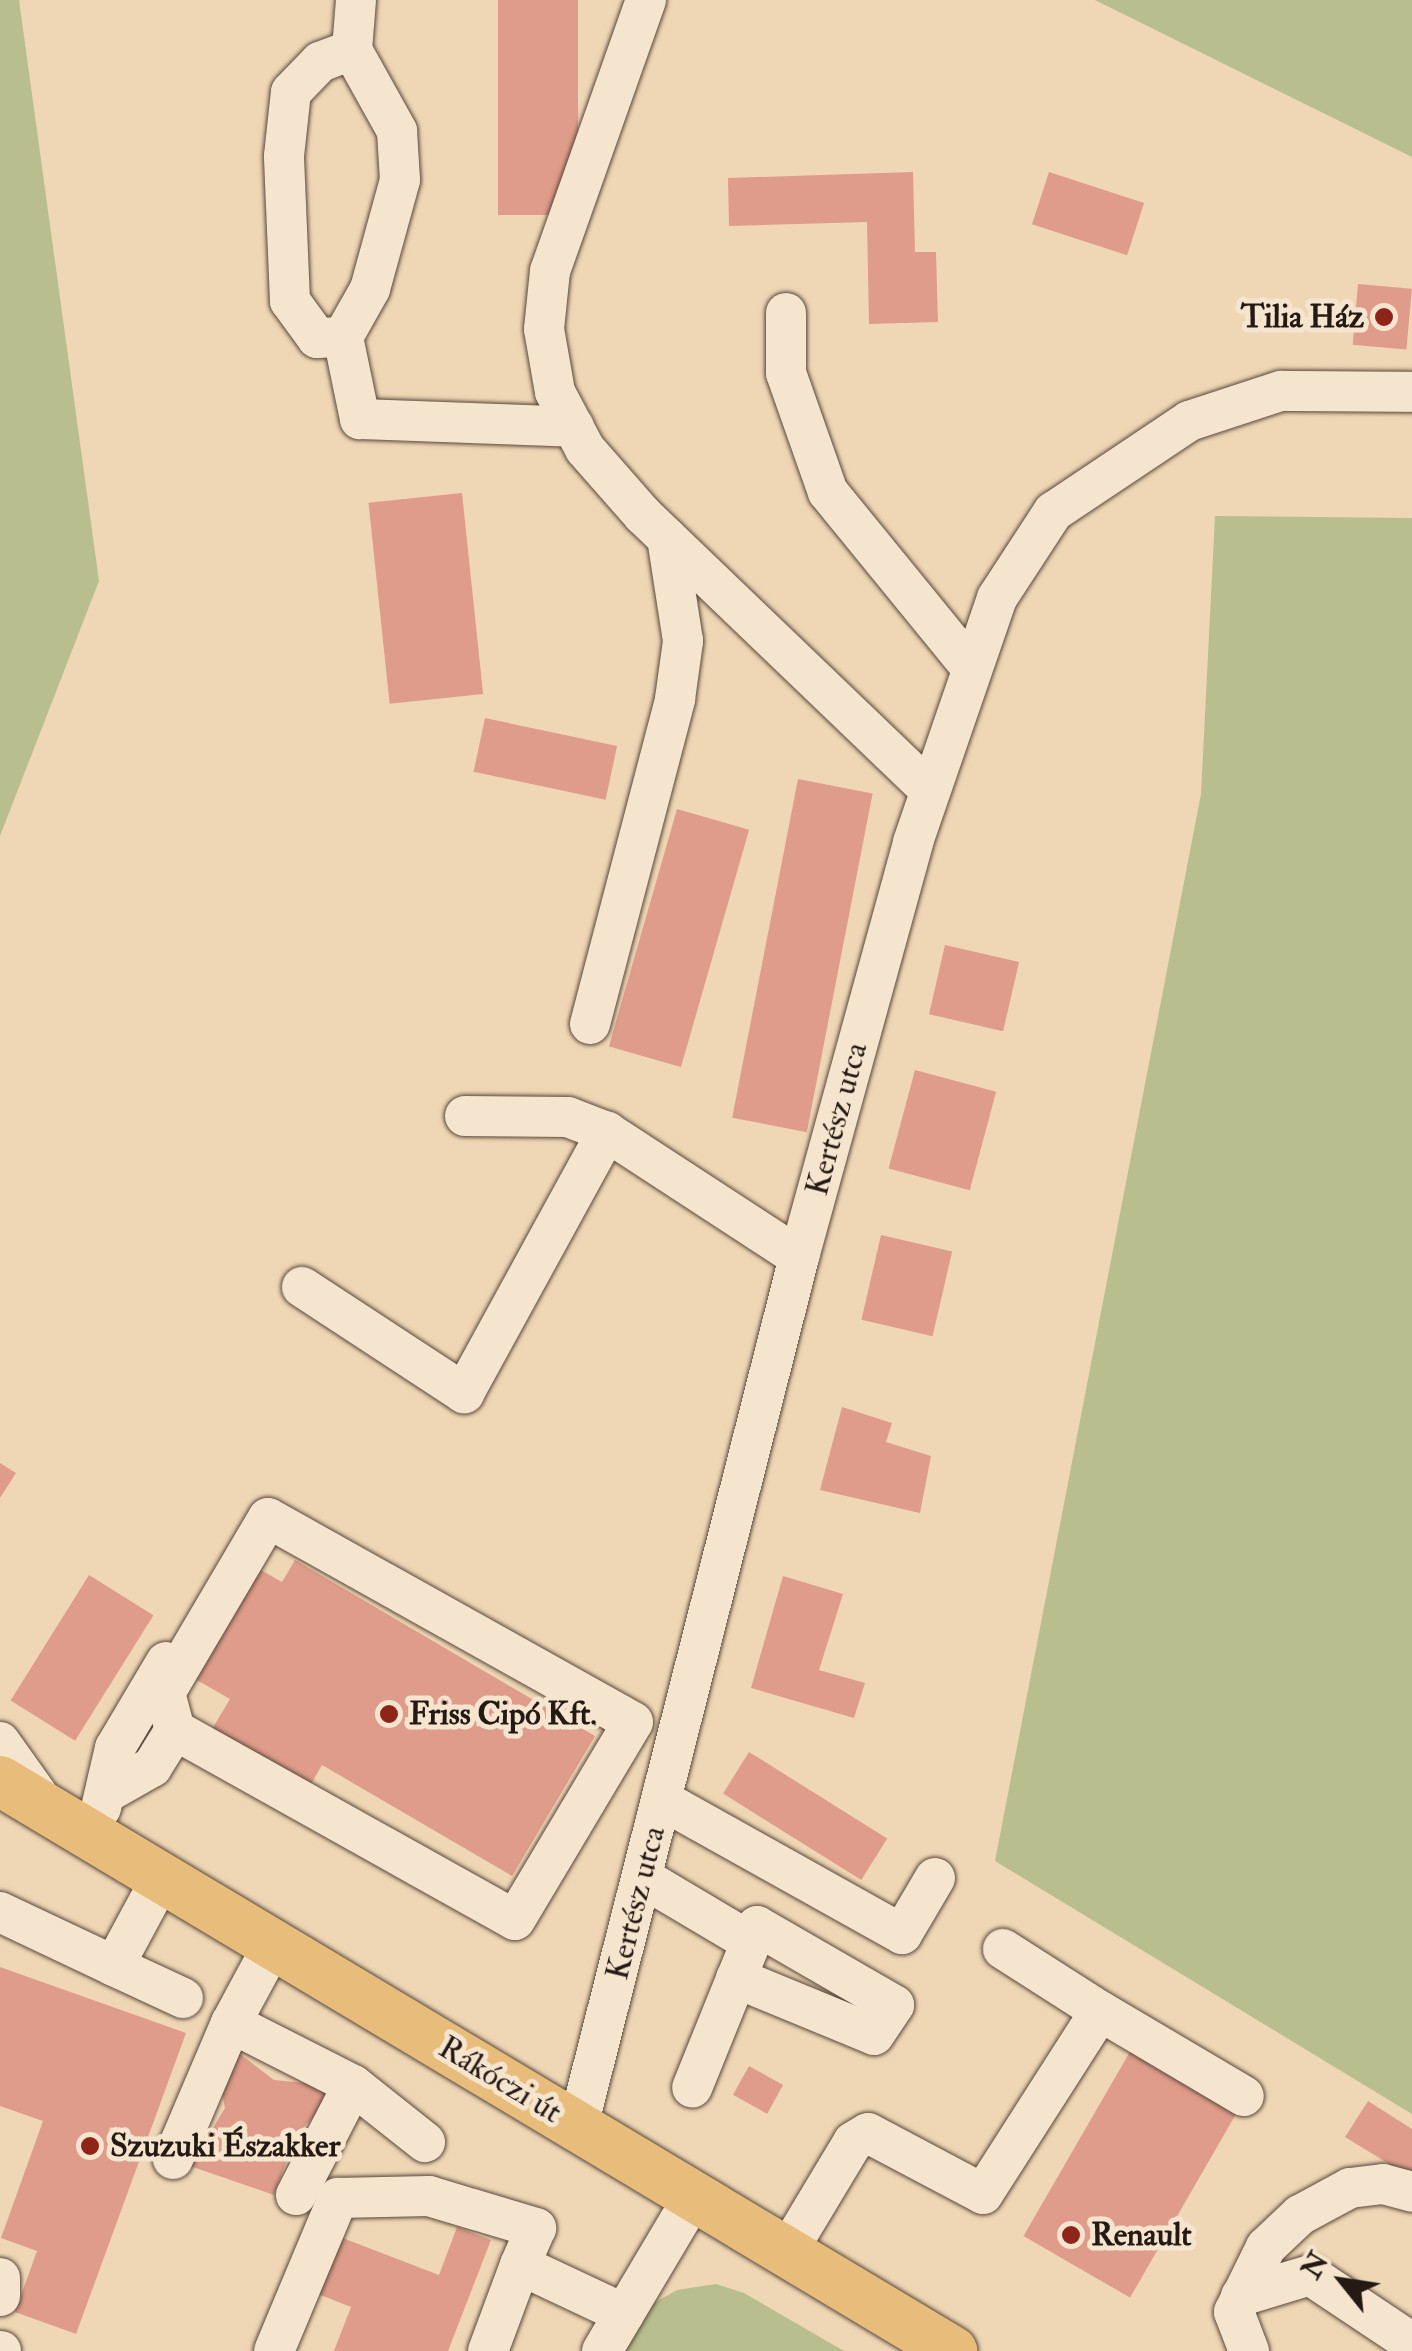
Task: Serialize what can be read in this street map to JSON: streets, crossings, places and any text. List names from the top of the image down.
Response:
{
  "streets": {
    "main road": ["Rákóczi út"],
    "street": ["Kertész utca"]
  },
  "crossings": [
    ["Kertész utca", "Rákóczi út"]
  ],
  "places": [
    "Tilia Ház",
    "Friss Cipó Kft.",
    "Szuzuki Északker",
    "Renault"
  ],
  "north": "top left"
}
